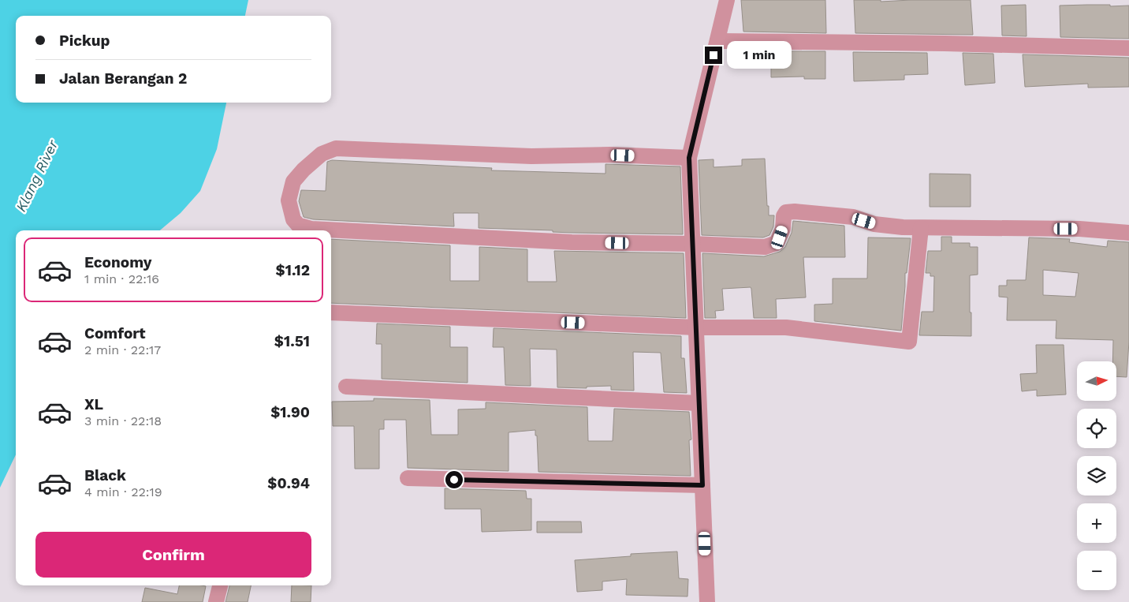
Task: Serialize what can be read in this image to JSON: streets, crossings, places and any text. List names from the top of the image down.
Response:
{
  "water": ["Klang River"],
  "north": "right",
  "page": {
    "banner": ["Pickup", "Jalan Berangan 2"],
    "bubble": "1 min",
    "list": [
      {
        "name": "Economy",
        "note": "1 min · 22:16",
        "value": "$1.12"
      },
      {
        "name": "Comfort",
        "note": "2 min · 22:17",
        "value": "$1.51"
      },
      {
        "name": "XL",
        "note": "3 min · 22:18",
        "value": "$1.90"
      },
      {
        "name": "Black",
        "note": "4 min · 22:19",
        "value": "$0.94"
      }
    ],
    "map_buttons": ["+", "−"],
    "buttons": "Confirm"
  }
}
